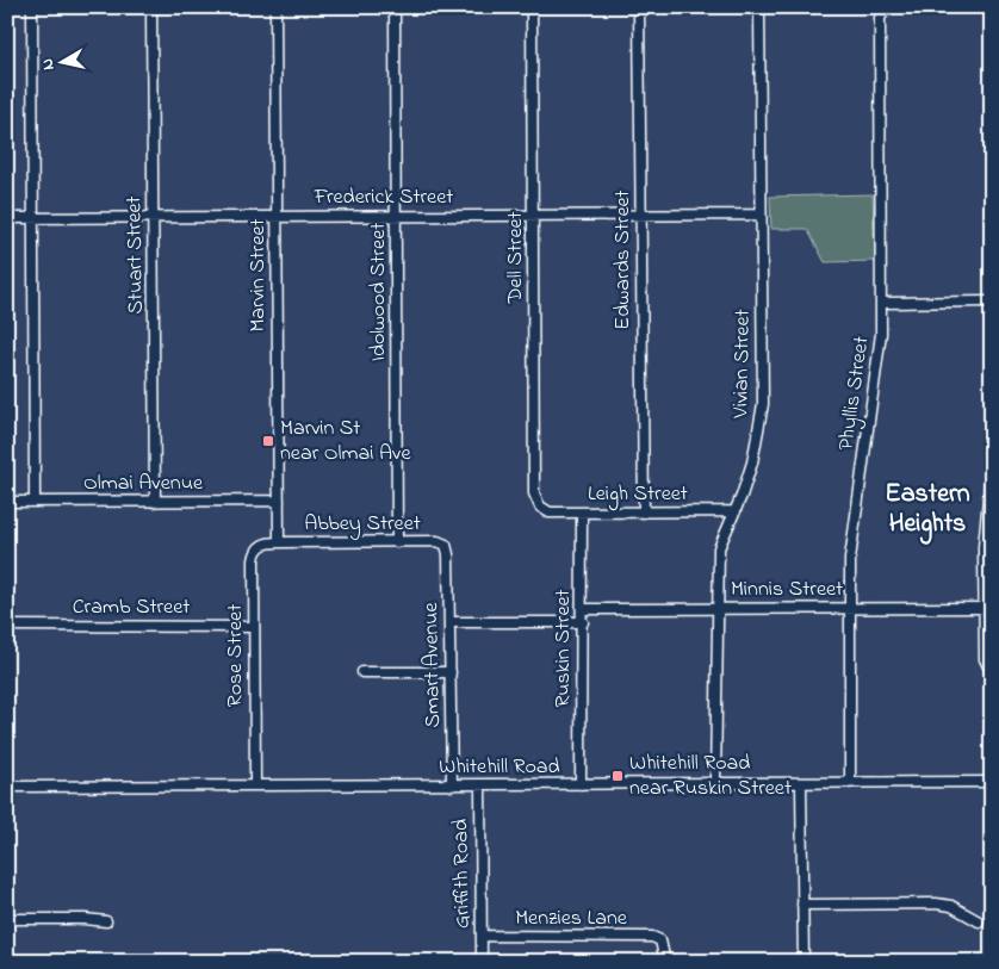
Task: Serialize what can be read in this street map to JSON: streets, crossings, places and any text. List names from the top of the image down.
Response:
{
  "streets": {
    "street": [
      "Frederick Street",
      "Stuart Street",
      "Dell Street",
      "Edwards Street",
      "Marvin Street",
      "Idolwood Street",
      "Vivian Street",
      "Phyllis Street",
      "Olmai Avenue",
      "Leigh Street",
      "Abbey Street",
      "Minnis Street",
      "Cramb Street",
      "Ruskin Street",
      "Rose Street",
      "Smart Avenue",
      "Whitehill Road",
      "Griffith Road",
      "Menzies Lane"
    ]
  },
  "crossings": [
    ["Frederick Street", "Stuart Street"],
    ["Frederick Street", "Dell Street"],
    ["Frederick Street", "Edwards Street"],
    ["Frederick Street", "Marvin Street"],
    ["Frederick Street", "Idolwood Street"],
    ["Frederick Street", "Vivian Street"],
    ["Stuart Street", "Olmai Avenue"],
    ["Dell Street", "Leigh Street"],
    ["Edwards Street", "Leigh Street"],
    ["Marvin Street", "Olmai Avenue"],
    ["Marvin Street", "Abbey Street"],
    ["Marvin Street", "Rose Street"],
    ["Idolwood Street", "Abbey Street"],
    ["Vivian Street", "Leigh Street"],
    ["Vivian Street", "Minnis Street"],
    ["Vivian Street", "Whitehill Road"],
    ["Phyllis Street", "Minnis Street"],
    ["Phyllis Street", "Whitehill Road"],
    ["Leigh Street", "Ruskin Street"],
    ["Abbey Street", "Rose Street"],
    ["Abbey Street", "Smart Avenue"],
    ["Minnis Street", "Ruskin Street"],
    ["Cramb Street", "Rose Street"],
    ["Ruskin Street", "Whitehill Road"],
    ["Rose Street", "Whitehill Road"],
    ["Smart Avenue", "Whitehill Road"],
    ["Whitehill Road", "Griffith Road"],
    ["Griffith Road", "Menzies Lane"]
  ],
  "districts": ["Eastern Heights"],
  "places": {
    "transit": ["Marvin St near Olmai Ave", "Whitehill Road near Ruskin Street"]
  },
  "north": "left"
}
